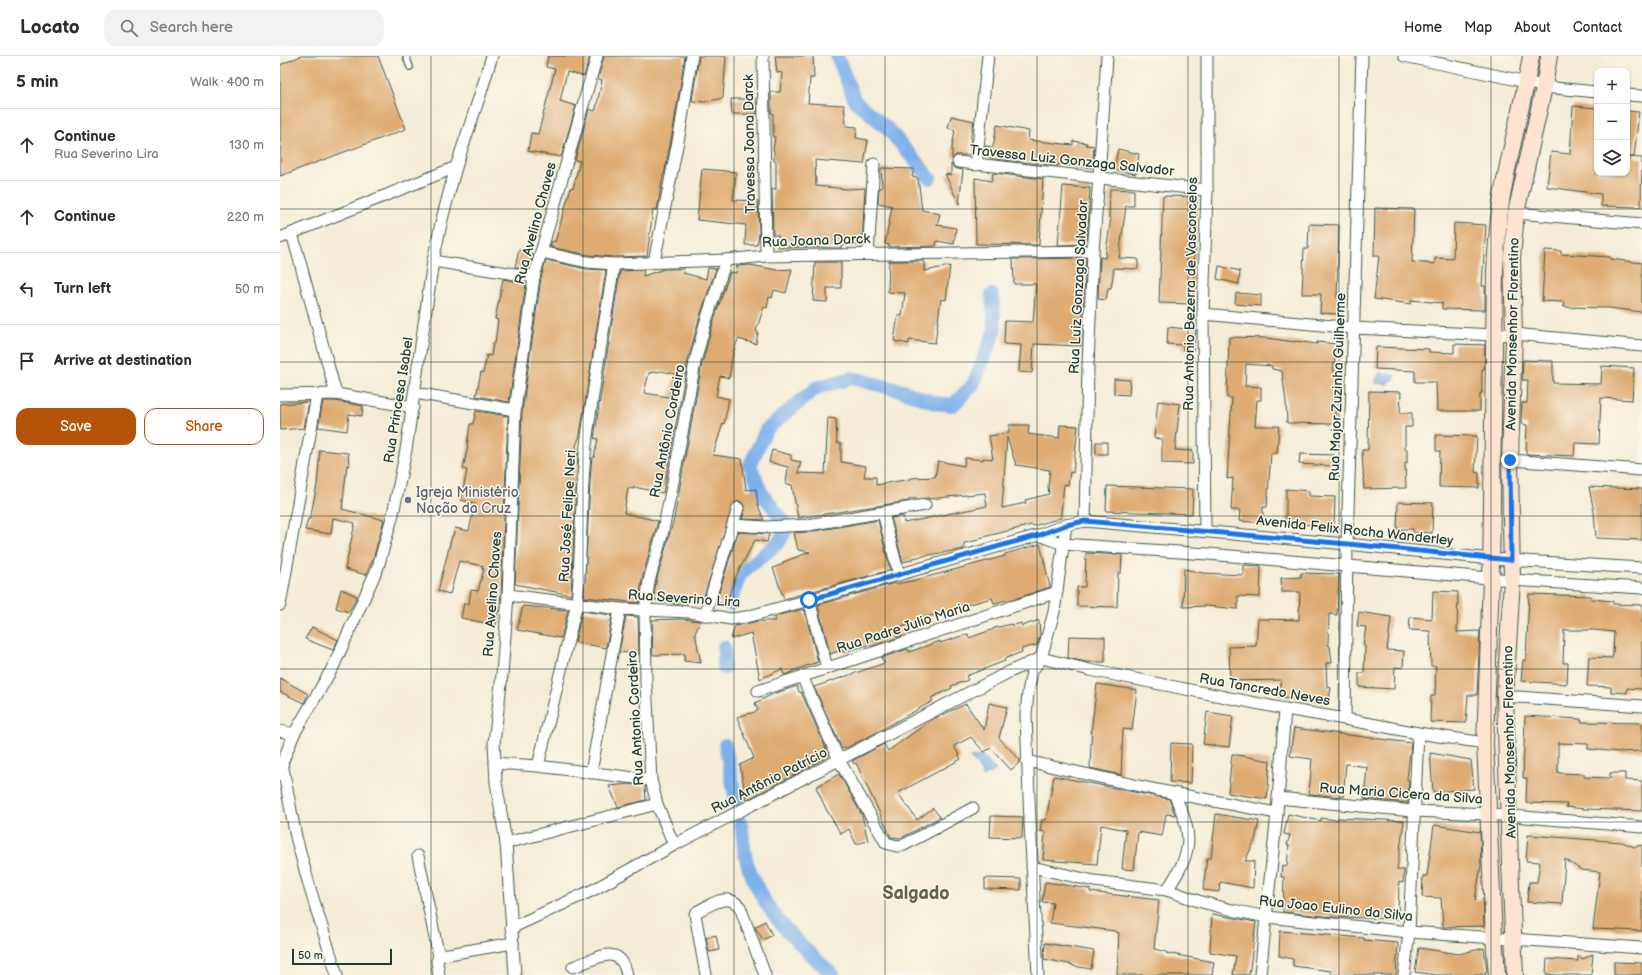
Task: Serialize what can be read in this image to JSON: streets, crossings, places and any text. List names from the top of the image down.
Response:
{
  "streets": {
    "main road": ["Avenida Monsenhor Florentino"],
    "street": [
      "Travessa Joana Darck",
      "Travessa Luiz Gonzaga Salvador",
      "Rua Avelino Chaves",
      "Rua Joana Darck",
      "Rua Luiz Gonzaga Salvador",
      "Rua Antonio Bezerra de Vasconcelos",
      "Rua Major Zuzinha Guilherme",
      "Rua Princesa Isabel",
      "Rua Antônio Cordeiro",
      "Rua José Felipe Neri",
      "Avenida Felix Rocha Wanderley",
      "Rua Severino Lira",
      "Rua Padre Julio Maria",
      "Rua Tancredo Neves",
      "Rua Antonio Cordeiro",
      "Rua Antônio Patrício",
      "Rua Maria Cicera da Silva",
      "Rua Joao Eulino da Silva"
    ]
  },
  "crossings": [
    ["Travessa Joana Darck", "Rua Joana Darck"],
    ["Travessa Luiz Gonzaga Salvador", "Rua Luiz Gonzaga Salvador"],
    ["Travessa Luiz Gonzaga Salvador", "Rua Antonio Bezerra de Vasconcelos"],
    ["Rua Avelino Chaves", "Rua Joana Darck"],
    ["Rua Avelino Chaves", "Rua Severino Lira"],
    ["Rua Avelino Chaves", "Rua Antônio Patrício"],
    ["Rua Joana Darck", "Rua Luiz Gonzaga Salvador"],
    ["Rua Joana Darck", "Rua Antônio Cordeiro"],
    ["Rua Joana Darck", "Rua José Felipe Neri"],
    ["Rua Luiz Gonzaga Salvador", "Avenida Felix Rocha Wanderley"],
    ["Rua Antonio Bezerra de Vasconcelos", "Avenida Felix Rocha Wanderley"],
    ["Avenida Monsenhor Florentino", "Avenida Felix Rocha Wanderley"],
    ["Avenida Monsenhor Florentino", "Rua Tancredo Neves"],
    ["Avenida Monsenhor Florentino", "Rua Maria Cicera da Silva"],
    ["Avenida Monsenhor Florentino", "Rua Joao Eulino da Silva"],
    ["Rua Major Zuzinha Guilherme", "Avenida Felix Rocha Wanderley"],
    ["Rua Major Zuzinha Guilherme", "Rua Tancredo Neves"],
    ["Rua Antônio Cordeiro", "Rua Severino Lira"],
    ["Rua Antônio Cordeiro", "Rua Antonio Cordeiro"],
    ["Rua José Felipe Neri", "Rua Severino Lira"],
    ["Avenida Felix Rocha Wanderley", "Rua Severino Lira"],
    ["Rua Severino Lira", "Rua Antonio Cordeiro"],
    ["Rua Tancredo Neves", "Rua Antônio Patrício"],
    ["Rua Antonio Cordeiro", "Rua Antônio Patrício"]
  ],
  "districts": ["Salgado"],
  "places": ["Igreja Ministério Nação da Cruz"],
  "scale_bar": "50 m",
  "page": {
    "header": "Locato",
    "search": "Search here",
    "nav": [
      "Home",
      "Map",
      "About",
      "Contact"
    ],
    "heading": ["5 min", "Walk · 400 m"],
    "map_buttons": ["+", "−"],
    "list": [
      ["Continue", "Rua Severino Lira", "130 m"],
      ["Continue", "220 m"],
      ["Turn left", "50 m"],
      "Arrive at destination"
    ],
    "buttons": ["Save", "Share"],
    "scale": "50 m"
  }
}
